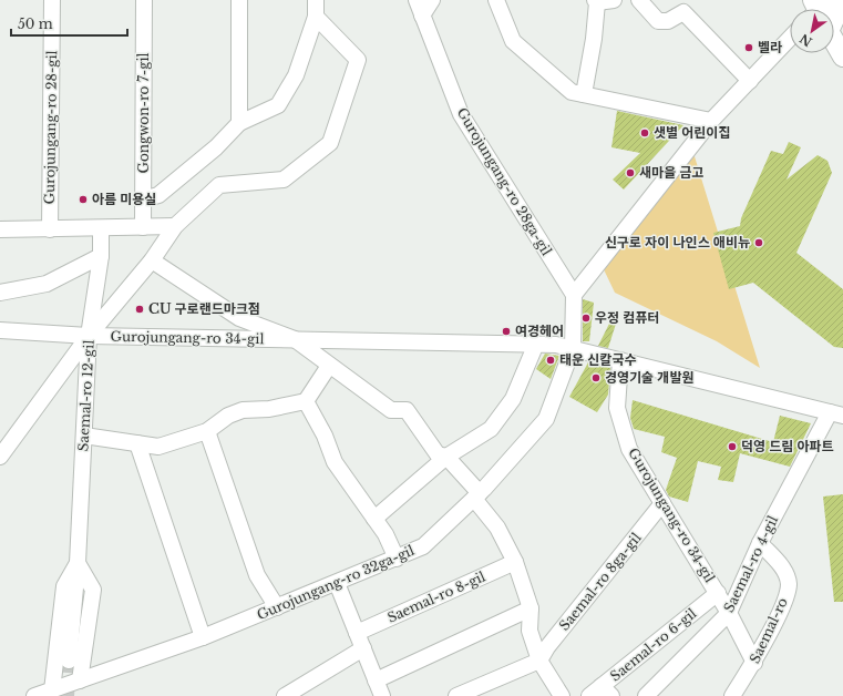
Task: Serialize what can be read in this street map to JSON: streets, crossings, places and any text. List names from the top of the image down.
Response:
{
  "streets": {
    "street": [
      "Gongwon-ro 7-gil",
      "Gurojungang-ro 28-gil",
      "Gurojungang-ro 28ga-gil",
      "Gurojungang-ro 34-gil",
      "Saemal-ro 12-gil",
      "Saemal-ro 4-gil",
      "Saemal-ro 8ga-gil",
      "Gurojungang-ro 32ga-gil",
      "Saemal-ro 8-gil",
      "Saemal-ro",
      "Saemal-ro 6-gil"
    ]
  },
  "crossings": [
    ["Gurojungang-ro 28ga-gil", "Gurojungang-ro 32ga-gil"],
    ["Gurojungang-ro 34-gil", "Saemal-ro 12-gil"],
    ["Gurojungang-ro 34-gil", "Saemal-ro 4-gil"],
    ["Gurojungang-ro 34-gil", "Saemal-ro 8ga-gil"],
    ["Gurojungang-ro 34-gil", "Gurojungang-ro 32ga-gil"],
    ["Gurojungang-ro 34-gil", "Saemal-ro"],
    ["Gurojungang-ro 34-gil", "Saemal-ro 6-gil"],
    ["Saemal-ro 12-gil", "Gurojungang-ro 32ga-gil"],
    ["Saemal-ro 4-gil", "Saemal-ro"]
  ],
  "places": [
    "벨라",
    "샛별 어린이집",
    "새마을 금고",
    "아름 미용실",
    "신구로 자이 나인스 애비뉴",
    "CU 구로랜드마크점",
    "우정 컴퓨터",
    "여경헤어",
    "태운 신칼국수",
    "경영기술 개발원",
    "덕영 드림 아파트"
  ],
  "scale_bar": "50 m",
  "north": "bottom left"
}
